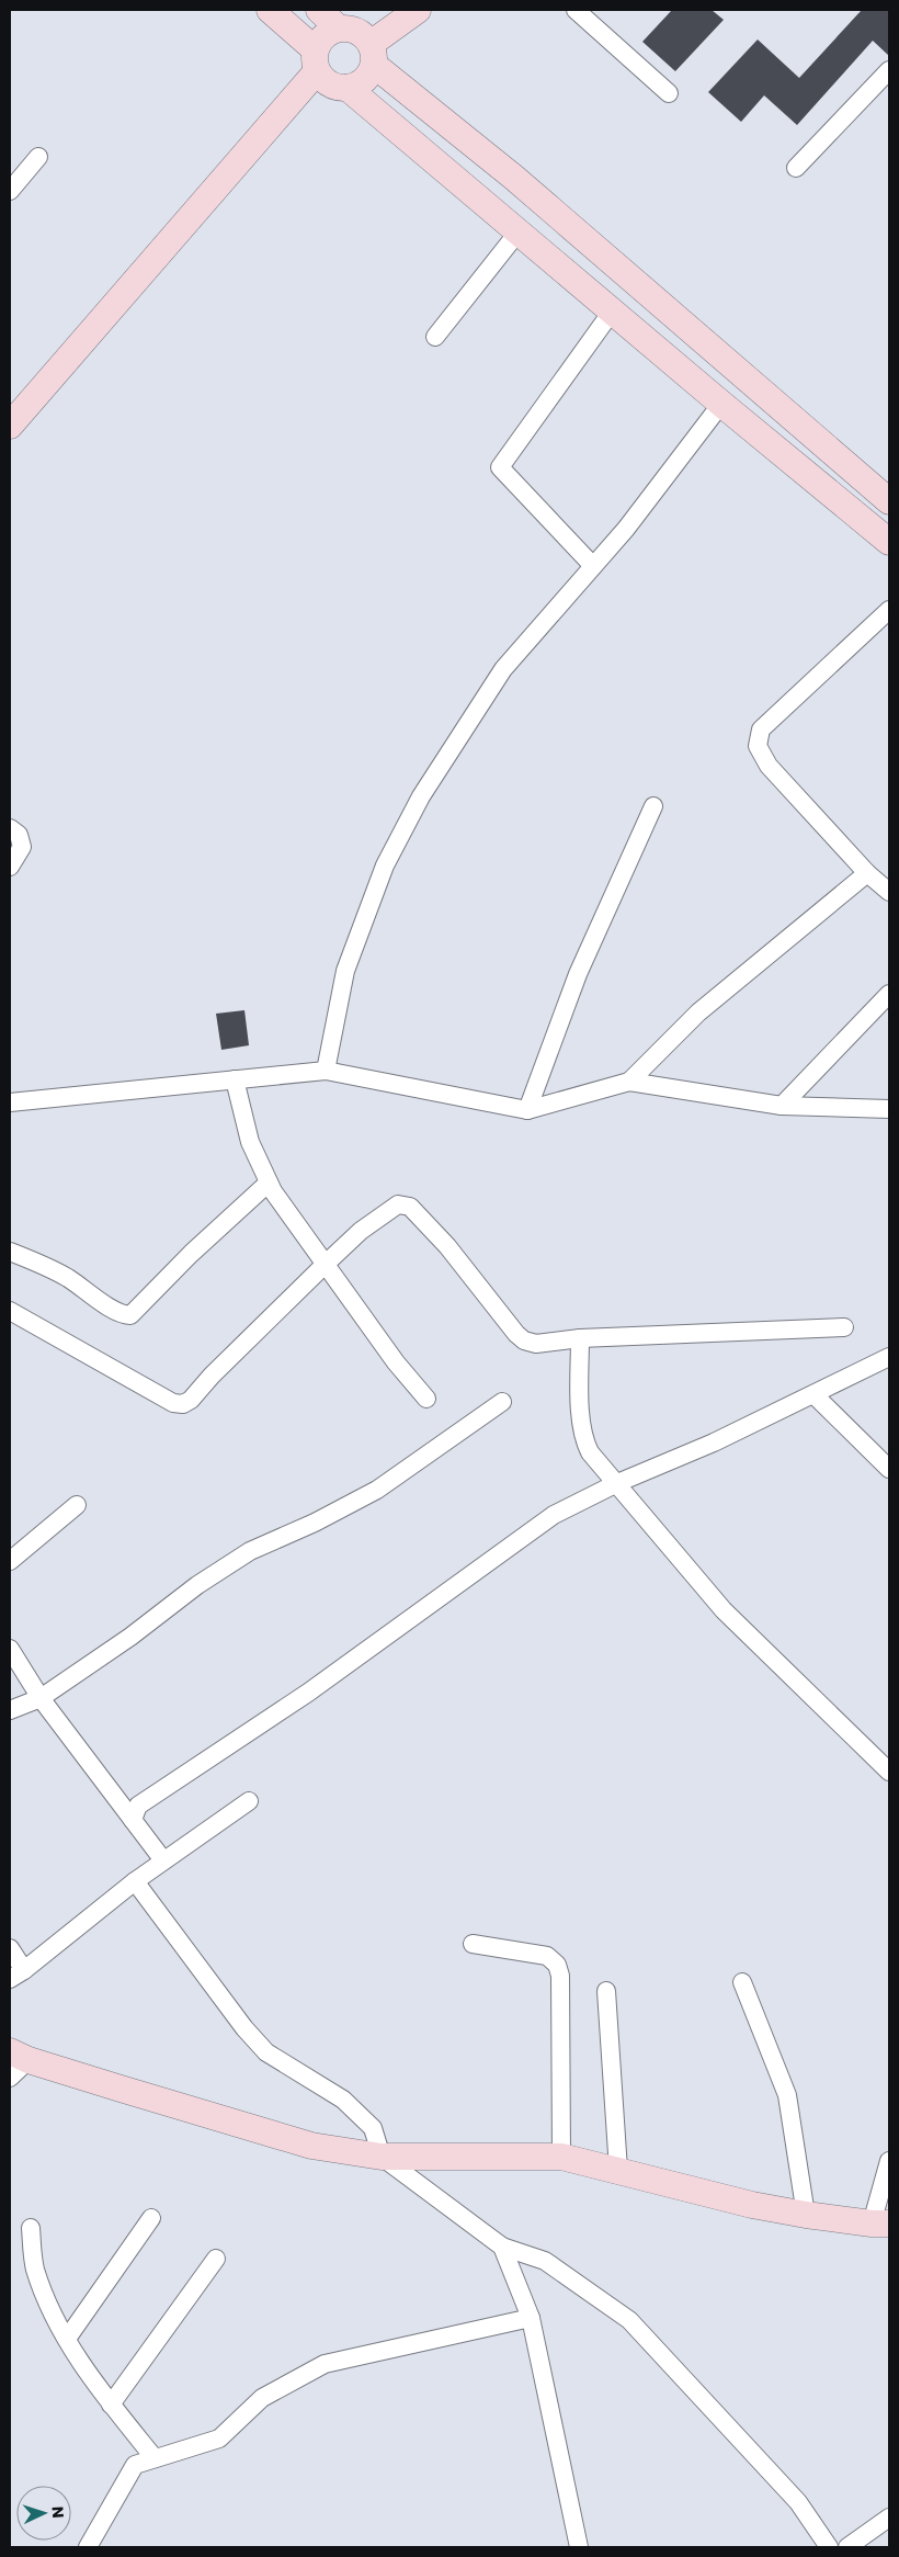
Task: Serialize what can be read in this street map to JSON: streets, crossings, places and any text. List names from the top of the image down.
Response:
{
  "north": "right"
}
